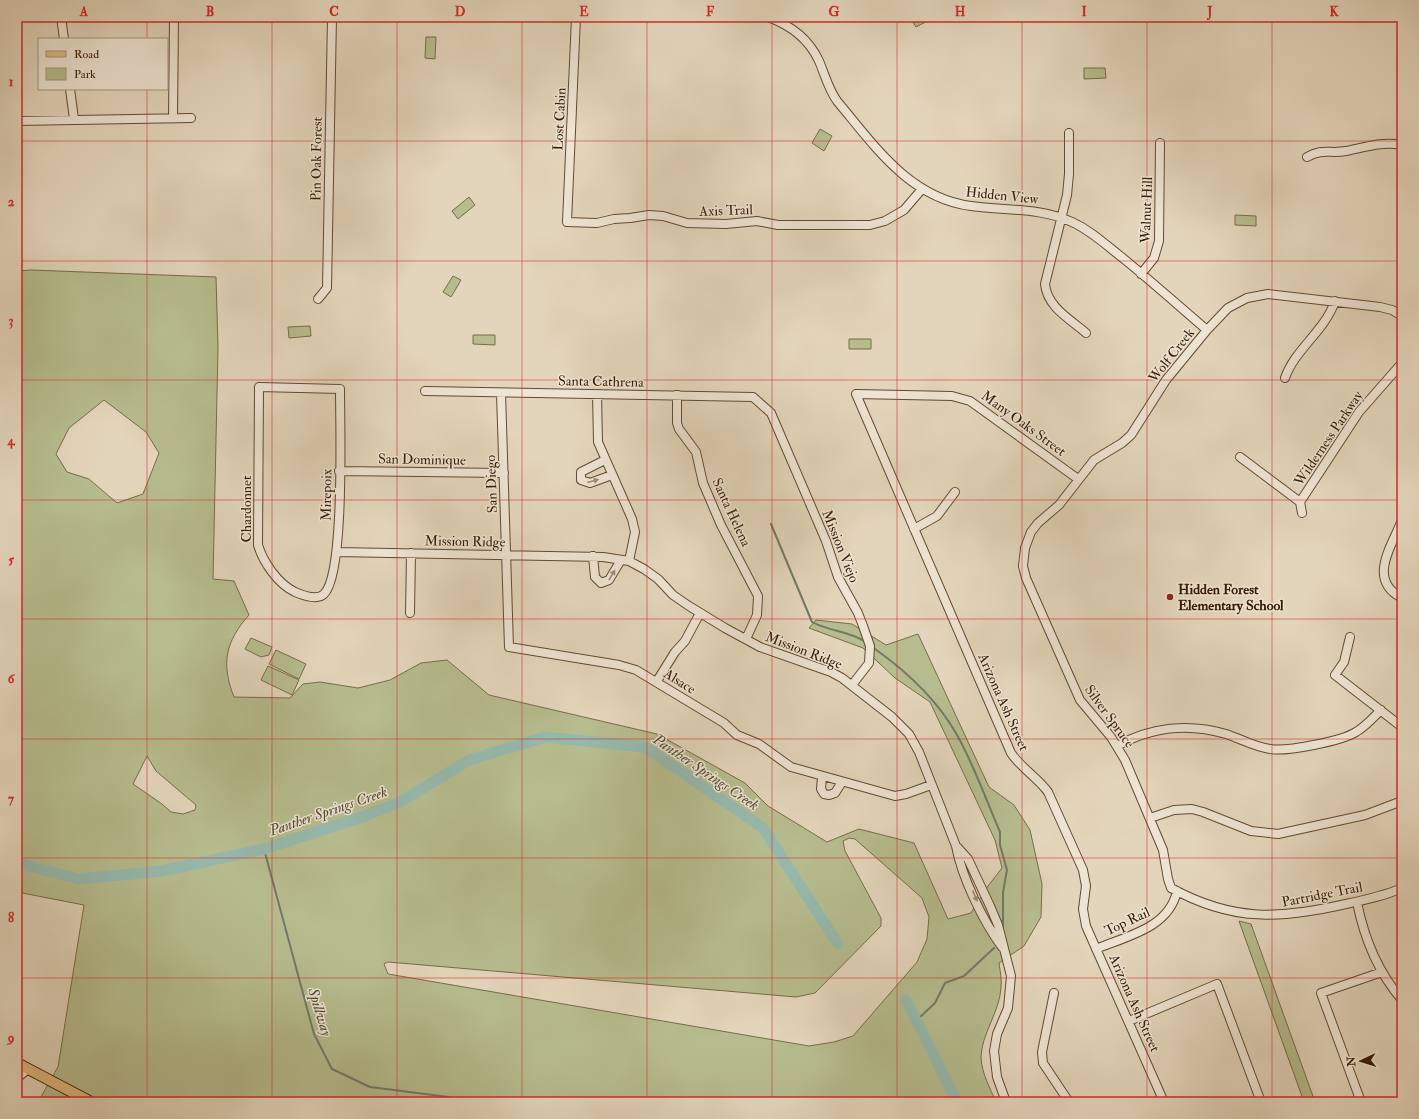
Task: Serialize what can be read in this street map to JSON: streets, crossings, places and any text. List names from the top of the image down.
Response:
{
  "streets": {
    "street": [
      "Lost Cabin",
      "Pin Oak Forest",
      "Hidden View",
      "Axis Trail",
      "Walnut Hill",
      "Wolf Creek",
      "Santa Cathrena",
      "Many Oaks Street",
      "Wilderness Parkway",
      "San Dominique",
      "San Diego",
      "Mirepoix",
      "Chardonnet",
      "Santa Helena",
      "Mission Ridge",
      "Mission Viejo",
      "Alsace",
      "Arizona Ash Street",
      "Silver Spruce",
      "Partridge Trail",
      "Top Rail"
    ]
  },
  "crossings": [
    ["Lost Cabin", "Axis Trail"],
    ["Hidden View", "Axis Trail"],
    ["Hidden View", "Walnut Hill"],
    ["Hidden View", "Wolf Creek"],
    ["Wolf Creek", "Many Oaks Street"],
    ["Wolf Creek", "Silver Spruce"],
    ["Santa Cathrena", "San Diego"],
    ["Santa Cathrena", "Santa Helena"],
    ["Santa Cathrena", "Mission Viejo"],
    ["Many Oaks Street", "Arizona Ash Street"],
    ["San Dominique", "San Diego"],
    ["San Dominique", "Mirepoix"],
    ["San Diego", "Mission Ridge"],
    ["San Diego", "Alsace"],
    ["Mirepoix", "Chardonnet"],
    ["Mirepoix", "Mission Ridge"],
    ["Santa Helena", "Mission Ridge"],
    ["Mission Ridge", "Mission Viejo"],
    ["Mission Ridge", "Alsace"],
    ["Arizona Ash Street", "Top Rail"],
    ["Silver Spruce", "Partridge Trail"],
    ["Silver Spruce", "Top Rail"],
    ["Partridge Trail", "Top Rail"]
  ],
  "water": ["Panther Springs Creek", "Spillway"],
  "places": ["Hidden Forest Elementary School"],
  "legend": ["Road", "Park"],
  "north": "left",
  "grid": {
    "columns": [
      "A",
      "B",
      "C",
      "D",
      "E",
      "F",
      "G",
      "H",
      "I",
      "J",
      "K"
    ],
    "rows": [
      "1",
      "2",
      "3",
      "4",
      "5",
      "6",
      "7",
      "8",
      "9"
    ]
  }
}
